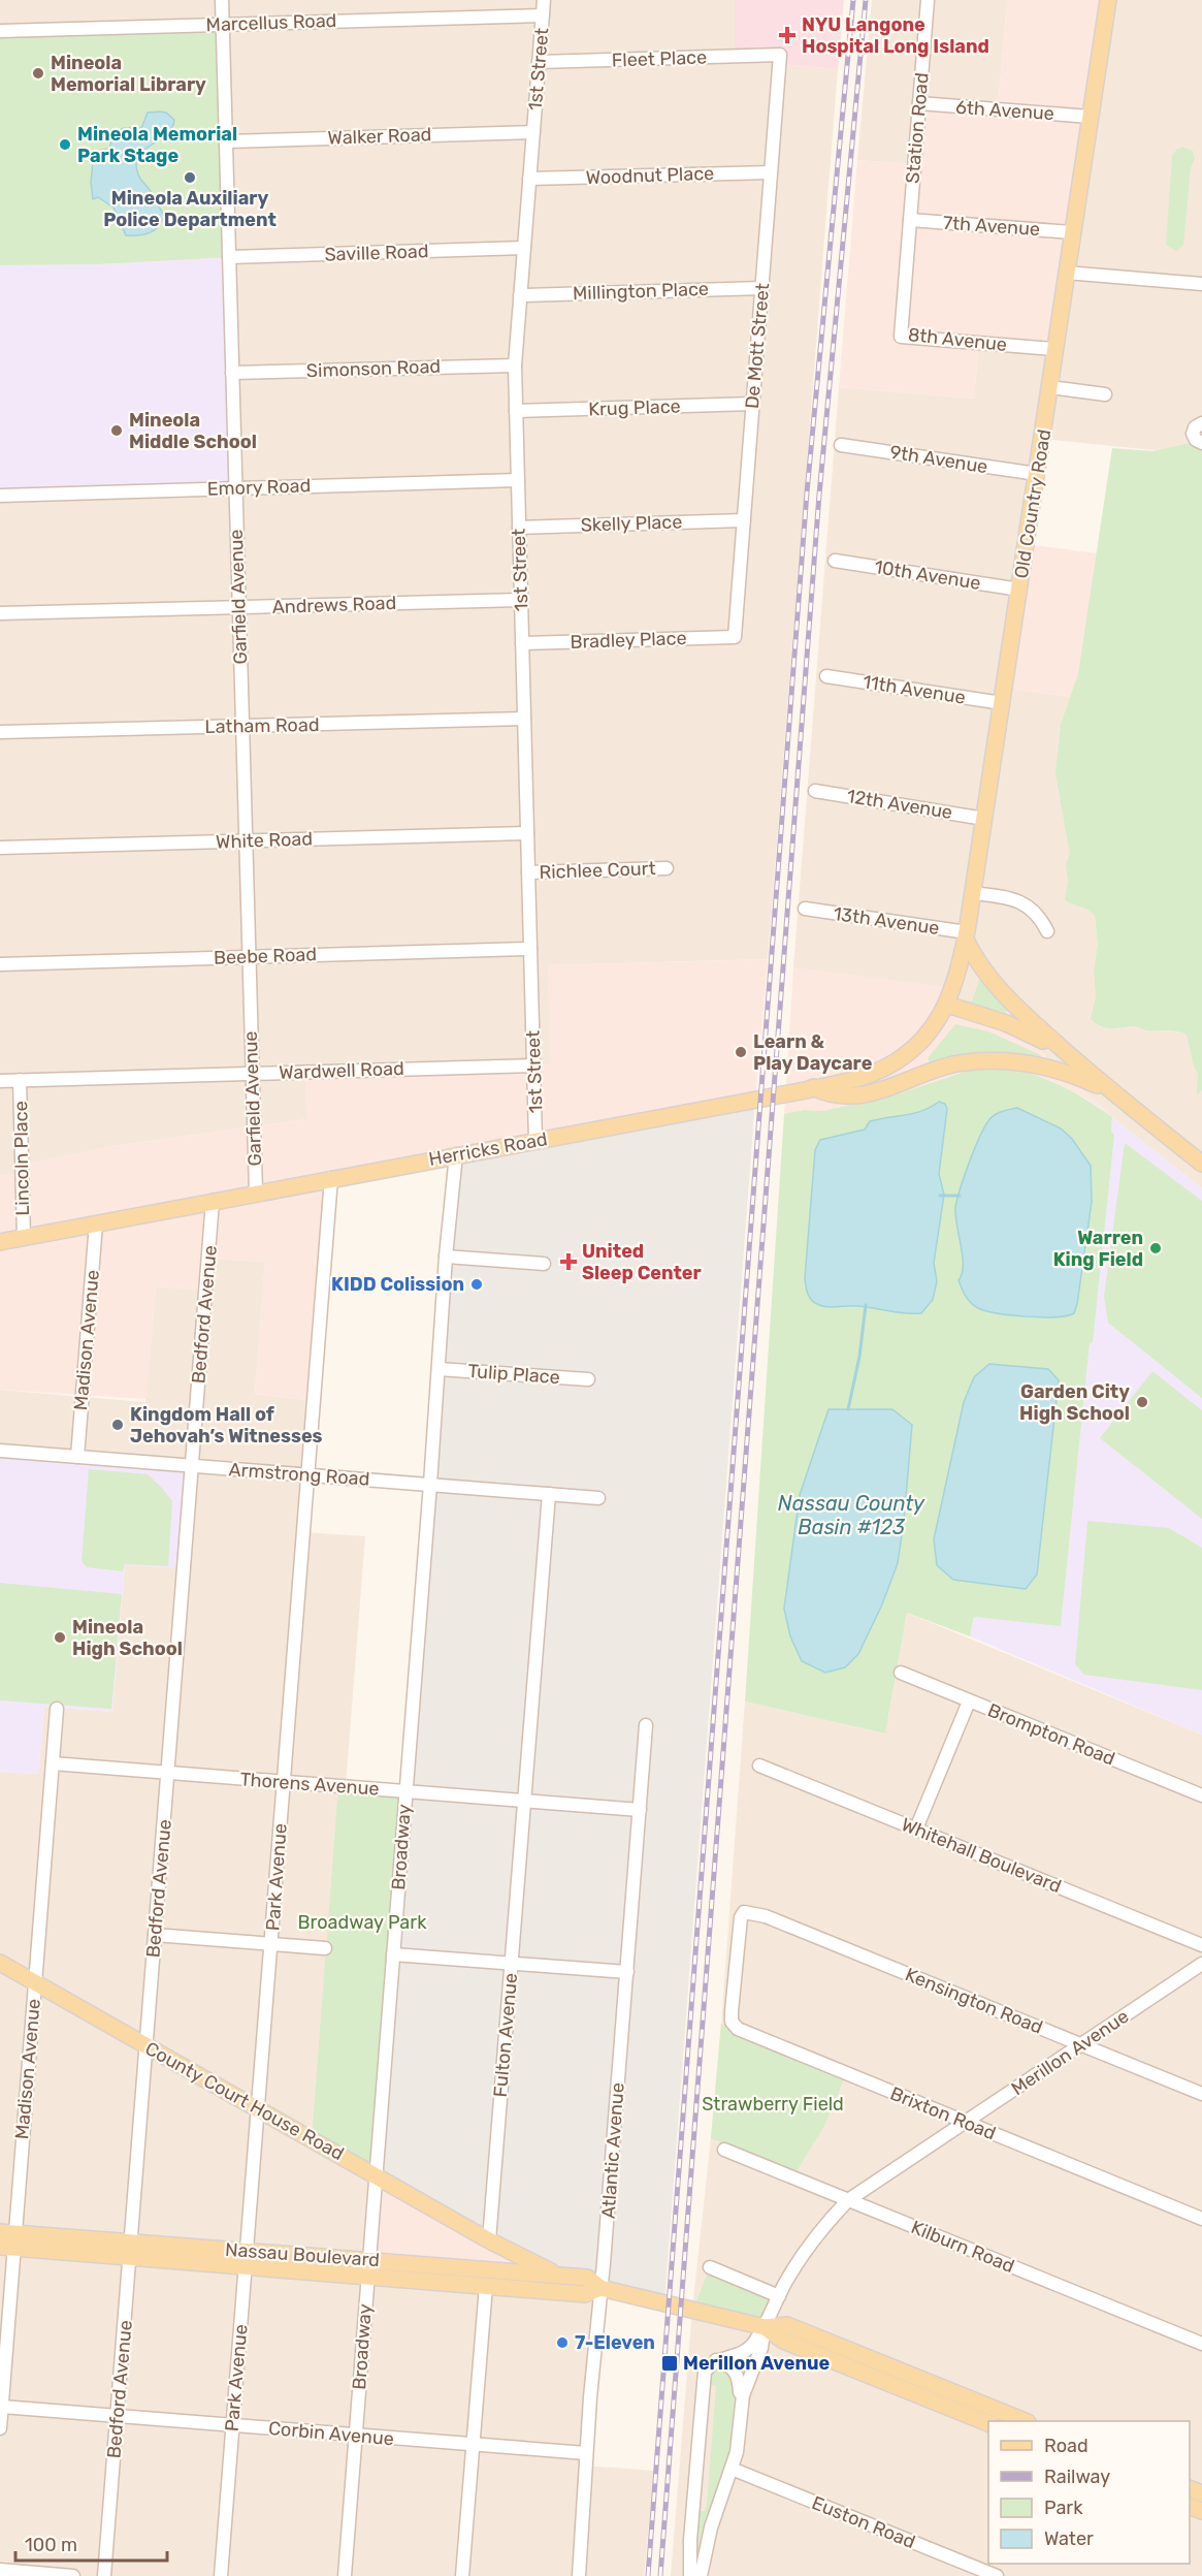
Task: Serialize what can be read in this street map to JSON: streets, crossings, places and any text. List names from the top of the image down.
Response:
{
  "streets": {
    "main road": [
      "Old Country Road",
      "Herricks Road",
      "Fulton Avenue",
      "County Court House Road",
      "Nassau Boulevard"
    ],
    "street": [
      "Marcellus Road",
      "Fleet Place",
      "1st Street",
      "6th Avenue",
      "Station Road",
      "Walker Road",
      "Woodnut Place",
      "7th Avenue",
      "Saville Road",
      "Millington Place",
      "8th Avenue",
      "De Mott Street",
      "Simonson Road",
      "Krug Place",
      "9th Avenue",
      "Emory Road",
      "Skelly Place",
      "10th Avenue",
      "Garfield Avenue",
      "Andrews Road",
      "Bradley Place",
      "11th Avenue",
      "Latham Road",
      "12th Avenue",
      "White Road",
      "Richlee Court",
      "13th Avenue",
      "Beebe Road",
      "Wardwell Road",
      "Lincoln Place",
      "Bedford Avenue",
      "Madison Avenue",
      "Tulip Place",
      "Armstrong Road",
      "Brompton Road",
      "Thorens Avenue",
      "Broadway",
      "Whitehall Boulevard",
      "Park Avenue",
      "Kensington Road",
      "Merillon Avenue",
      "Brixton Road",
      "Atlantic Avenue",
      "Kilburn Road",
      "Corbin Avenue",
      "Euston Road"
    ]
  },
  "crossings": [
    ["Marcellus Road", "1st Street"],
    ["Marcellus Road", "Garfield Avenue"],
    ["Fleet Place", "1st Street"],
    ["Fleet Place", "De Mott Street"],
    ["1st Street", "Walker Road"],
    ["1st Street", "Woodnut Place"],
    ["1st Street", "Saville Road"],
    ["1st Street", "Millington Place"],
    ["1st Street", "Simonson Road"],
    ["1st Street", "Krug Place"],
    ["1st Street", "Emory Road"],
    ["1st Street", "Skelly Place"],
    ["1st Street", "Andrews Road"],
    ["1st Street", "Bradley Place"],
    ["1st Street", "Latham Road"],
    ["1st Street", "White Road"],
    ["1st Street", "Richlee Court"],
    ["1st Street", "Beebe Road"],
    ["1st Street", "Wardwell Road"],
    ["1st Street", "Herricks Road"],
    ["6th Avenue", "Station Road"],
    ["6th Avenue", "Old Country Road"],
    ["Station Road", "7th Avenue"],
    ["Station Road", "8th Avenue"],
    ["Walker Road", "Garfield Avenue"],
    ["Woodnut Place", "De Mott Street"],
    ["7th Avenue", "8th Avenue"],
    ["7th Avenue", "Old Country Road"],
    ["Saville Road", "Garfield Avenue"],
    ["Millington Place", "De Mott Street"],
    ["8th Avenue", "Old Country Road"],
    ["De Mott Street", "Krug Place"],
    ["De Mott Street", "Skelly Place"],
    ["De Mott Street", "Bradley Place"],
    ["Simonson Road", "Garfield Avenue"],
    ["9th Avenue", "Old Country Road"],
    ["Emory Road", "Garfield Avenue"],
    ["Old Country Road", "10th Avenue"],
    ["Old Country Road", "11th Avenue"],
    ["Old Country Road", "12th Avenue"],
    ["Old Country Road", "13th Avenue"],
    ["Old Country Road", "Herricks Road"],
    ["Garfield Avenue", "Andrews Road"],
    ["Garfield Avenue", "Latham Road"],
    ["Garfield Avenue", "White Road"],
    ["Garfield Avenue", "Beebe Road"],
    ["Garfield Avenue", "Wardwell Road"],
    ["Garfield Avenue", "Herricks Road"],
    ["Wardwell Road", "Lincoln Place"],
    ["Herricks Road", "Lincoln Place"],
    ["Herricks Road", "Bedford Avenue"],
    ["Herricks Road", "Madison Avenue"],
    ["Herricks Road", "Broadway"],
    ["Herricks Road", "Park Avenue"],
    ["Bedford Avenue", "Armstrong Road"],
    ["Bedford Avenue", "Thorens Avenue"],
    ["Bedford Avenue", "County Court House Road"],
    ["Bedford Avenue", "Nassau Boulevard"],
    ["Bedford Avenue", "Corbin Avenue"],
    ["Madison Avenue", "Armstrong Road"],
    ["Madison Avenue", "Thorens Avenue"],
    ["Madison Avenue", "County Court House Road"],
    ["Madison Avenue", "Nassau Boulevard"],
    ["Madison Avenue", "Corbin Avenue"],
    ["Tulip Place", "Broadway"],
    ["Armstrong Road", "Broadway"],
    ["Armstrong Road", "Park Avenue"],
    ["Armstrong Road", "Fulton Avenue"],
    ["Thorens Avenue", "Broadway"],
    ["Thorens Avenue", "Park Avenue"],
    ["Thorens Avenue", "Fulton Avenue"],
    ["Thorens Avenue", "Atlantic Avenue"],
    ["Broadway", "County Court House Road"],
    ["Broadway", "Nassau Boulevard"],
    ["Broadway", "Corbin Avenue"],
    ["Park Avenue", "County Court House Road"],
    ["Park Avenue", "Nassau Boulevard"],
    ["Park Avenue", "Corbin Avenue"],
    ["Kensington Road", "Merillon Avenue"],
    ["Kensington Road", "Brixton Road"],
    ["Fulton Avenue", "County Court House Road"],
    ["Fulton Avenue", "Nassau Boulevard"],
    ["Fulton Avenue", "Corbin Avenue"],
    ["Merillon Avenue", "Brixton Road"],
    ["Merillon Avenue", "Kilburn Road"],
    ["Merillon Avenue", "Nassau Boulevard"],
    ["Merillon Avenue", "Euston Road"],
    ["County Court House Road", "Nassau Boulevard"],
    ["Atlantic Avenue", "Nassau Boulevard"],
    ["Atlantic Avenue", "Corbin Avenue"]
  ],
  "water": ["Nassau County Basin #123"],
  "parks": ["Broadway Park", "Strawberry Field"],
  "places": {
    "health": ["NYU Langone Hospital Long Island", "United Sleep Center"],
    "other": [
      "Mineola Memorial Library",
      "Mineola Memorial Park Stage",
      "Mineola Auxiliary Police Department",
      "Mineola Middle School",
      "Learn & Play Daycare",
      "Warren King Field",
      "KIDD Colission",
      "Garden City High School",
      "Kingdom Hall of Jehovah’s Witnesses",
      "Mineola High School",
      "7-Eleven"
    ],
    "transit": ["Merillon Avenue"]
  },
  "legend": [
    "Road",
    "Railway",
    "Park",
    "Water"
  ],
  "scale_bar": "100 m"
}
